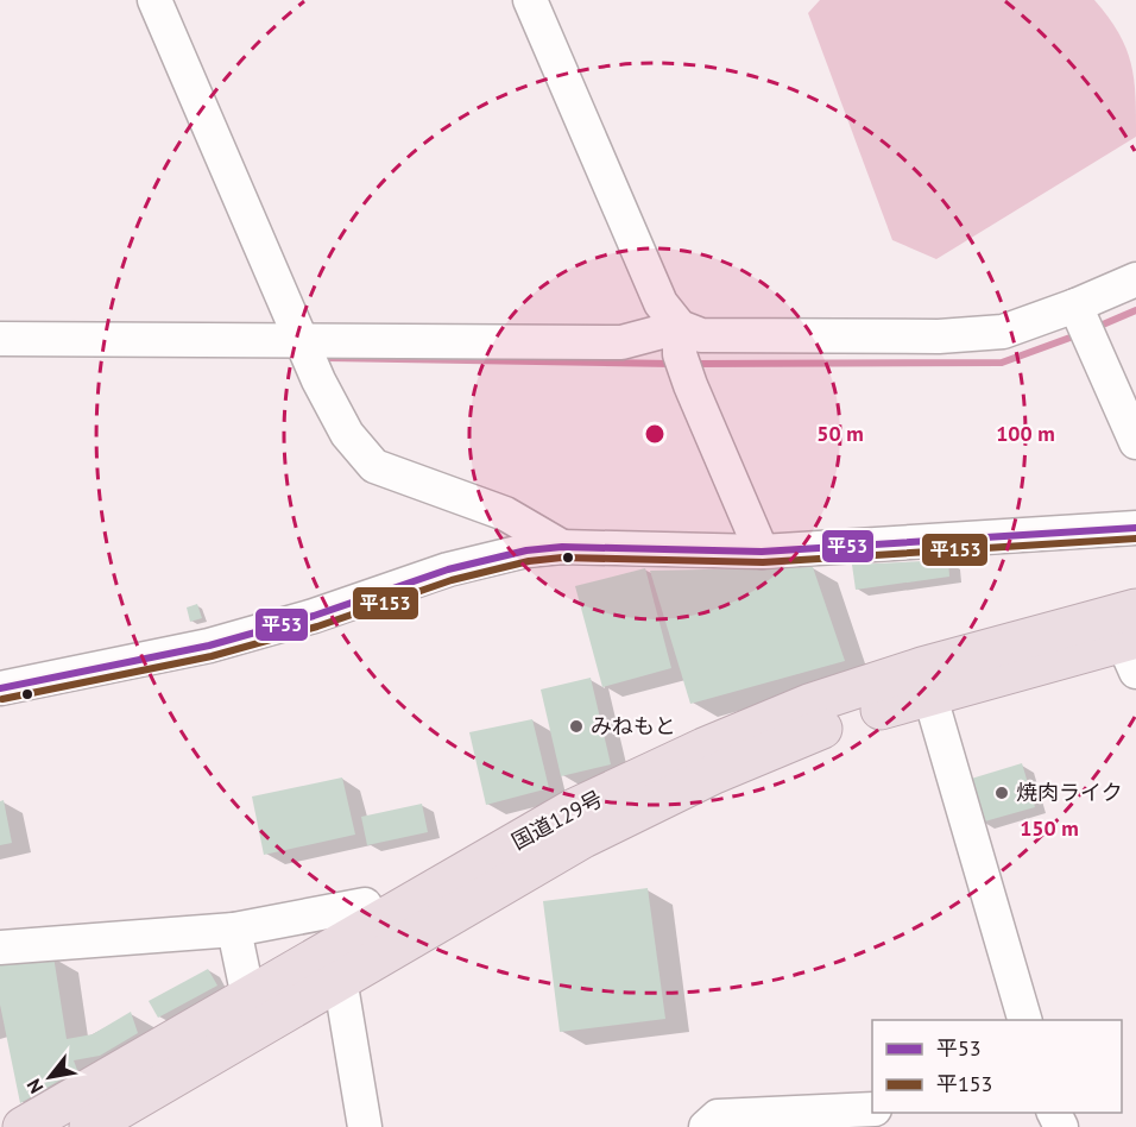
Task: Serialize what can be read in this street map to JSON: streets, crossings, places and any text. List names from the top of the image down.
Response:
{
  "streets": {
    "highway": ["国道129号"]
  },
  "places": ["みねもと", "焼肉ライク"],
  "lines": ["transit line 平53", "transit line 平153"],
  "legend": ["平53", "平153"],
  "north": "bottom left",
  "rings": ["50 m", "100 m", "150 m"]
}
